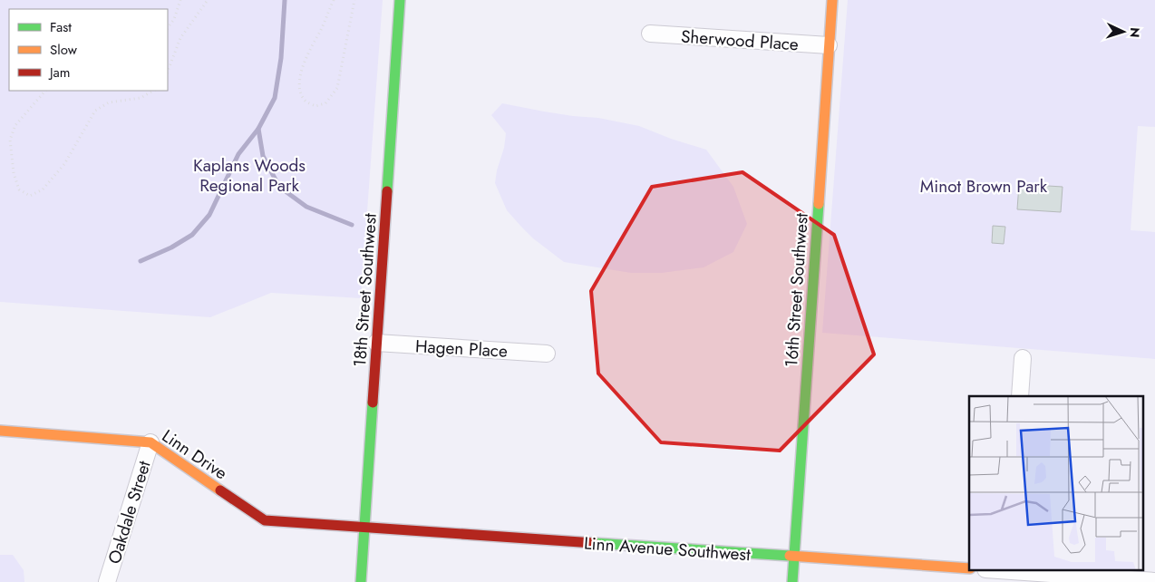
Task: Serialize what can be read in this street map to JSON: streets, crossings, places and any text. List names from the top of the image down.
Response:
{
  "streets": {
    "street": [
      "Sherwood Place",
      "18th Street Southwest",
      "16th Street Southwest",
      "Hagen Place",
      "Linn Drive",
      "Oakdale Street",
      "Linn Avenue Southwest"
    ]
  },
  "crossings": [
    ["Sherwood Place", "16th Street Southwest"],
    ["18th Street Southwest", "Hagen Place"],
    ["18th Street Southwest", "Linn Drive"],
    ["18th Street Southwest", "Linn Avenue Southwest"],
    ["16th Street Southwest", "Linn Avenue Southwest"],
    ["Linn Drive", "Oakdale Street"],
    ["Linn Drive", "Linn Avenue Southwest"]
  ],
  "parks": ["Kaplans Woods Regional Park", "Minot Brown Park"],
  "legend": ["Fast", "Slow", "Jam"],
  "north": "right"
}
